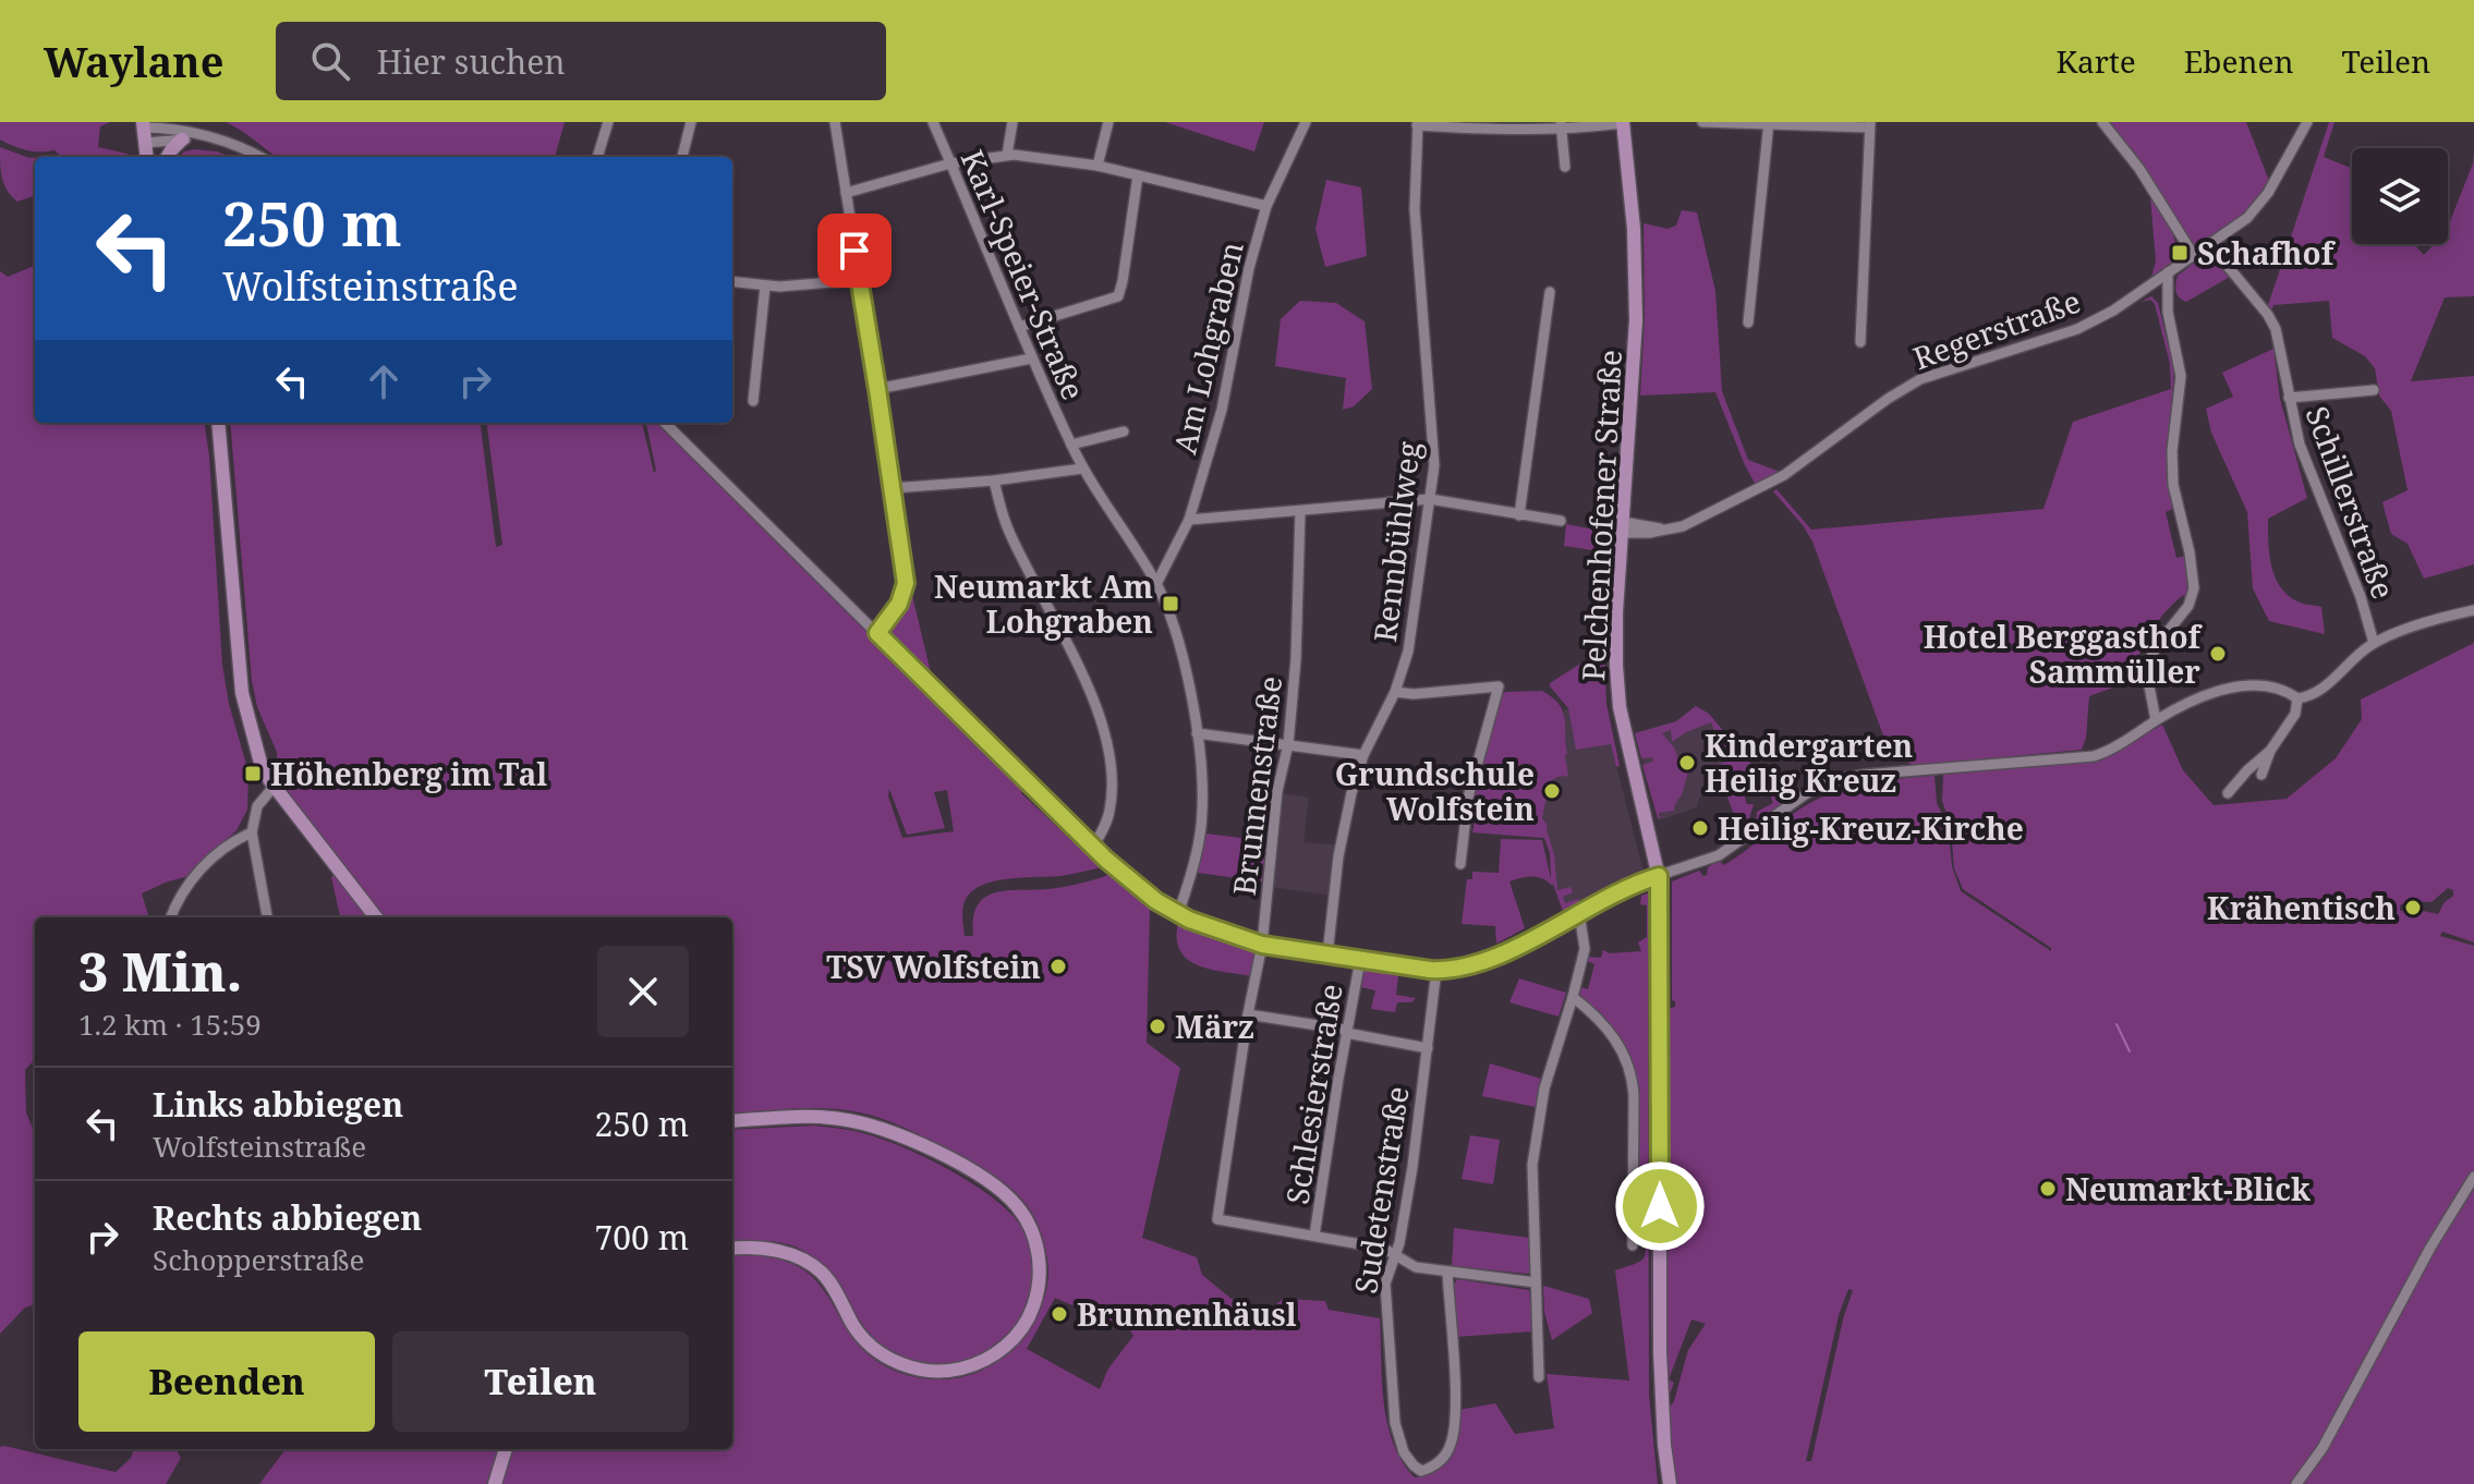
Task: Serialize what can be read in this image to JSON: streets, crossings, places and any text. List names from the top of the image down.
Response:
{
  "streets": {
    "main road": ["Pelchenhofener Straße"],
    "street": [
      "Karl-Speier-Straße",
      "Regerstraße",
      "Am Lohgraben",
      "Schillerstraße",
      "Rennbühlweg",
      "Brunnenstraße",
      "Schlesierstraße",
      "Sudetenstraße"
    ]
  },
  "crossings": [
    ["Karl-Speier-Straße", "Am Lohgraben"],
    ["Regerstraße", "Schillerstraße"],
    ["Regerstraße", "Pelchenhofener Straße"],
    ["Brunnenstraße", "Schlesierstraße"]
  ],
  "places": {
    "transit": ["Schafhof", "Neumarkt Am Lohgraben", "Höhenberg im Tal"],
    "other": [
      "Hotel Berggasthof Sammüller",
      "Kindergarten Heilig Kreuz",
      "Grundschule Wolfstein",
      "Heilig-Kreuz-Kirche",
      "Krähentisch",
      "TSV Wolfstein",
      "März",
      "Neumarkt-Blick",
      "Brunnenhäusl"
    ]
  },
  "page": {
    "header": "Waylane",
    "search": "Hier suchen",
    "nav": ["Karte", "Ebenen", "Teilen"],
    "turn": ["250 m", "Wolfsteinstraße"],
    "heading": ["3 Min.", "1.2 km · 15:59"],
    "list": [
      {
        "name": "Links abbiegen",
        "note": "Wolfsteinstraße",
        "value": "250 m"
      },
      {
        "name": "Rechts abbiegen",
        "note": "Schopperstraße",
        "value": "700 m"
      }
    ],
    "buttons": ["Beenden", "Teilen"]
  }
}
